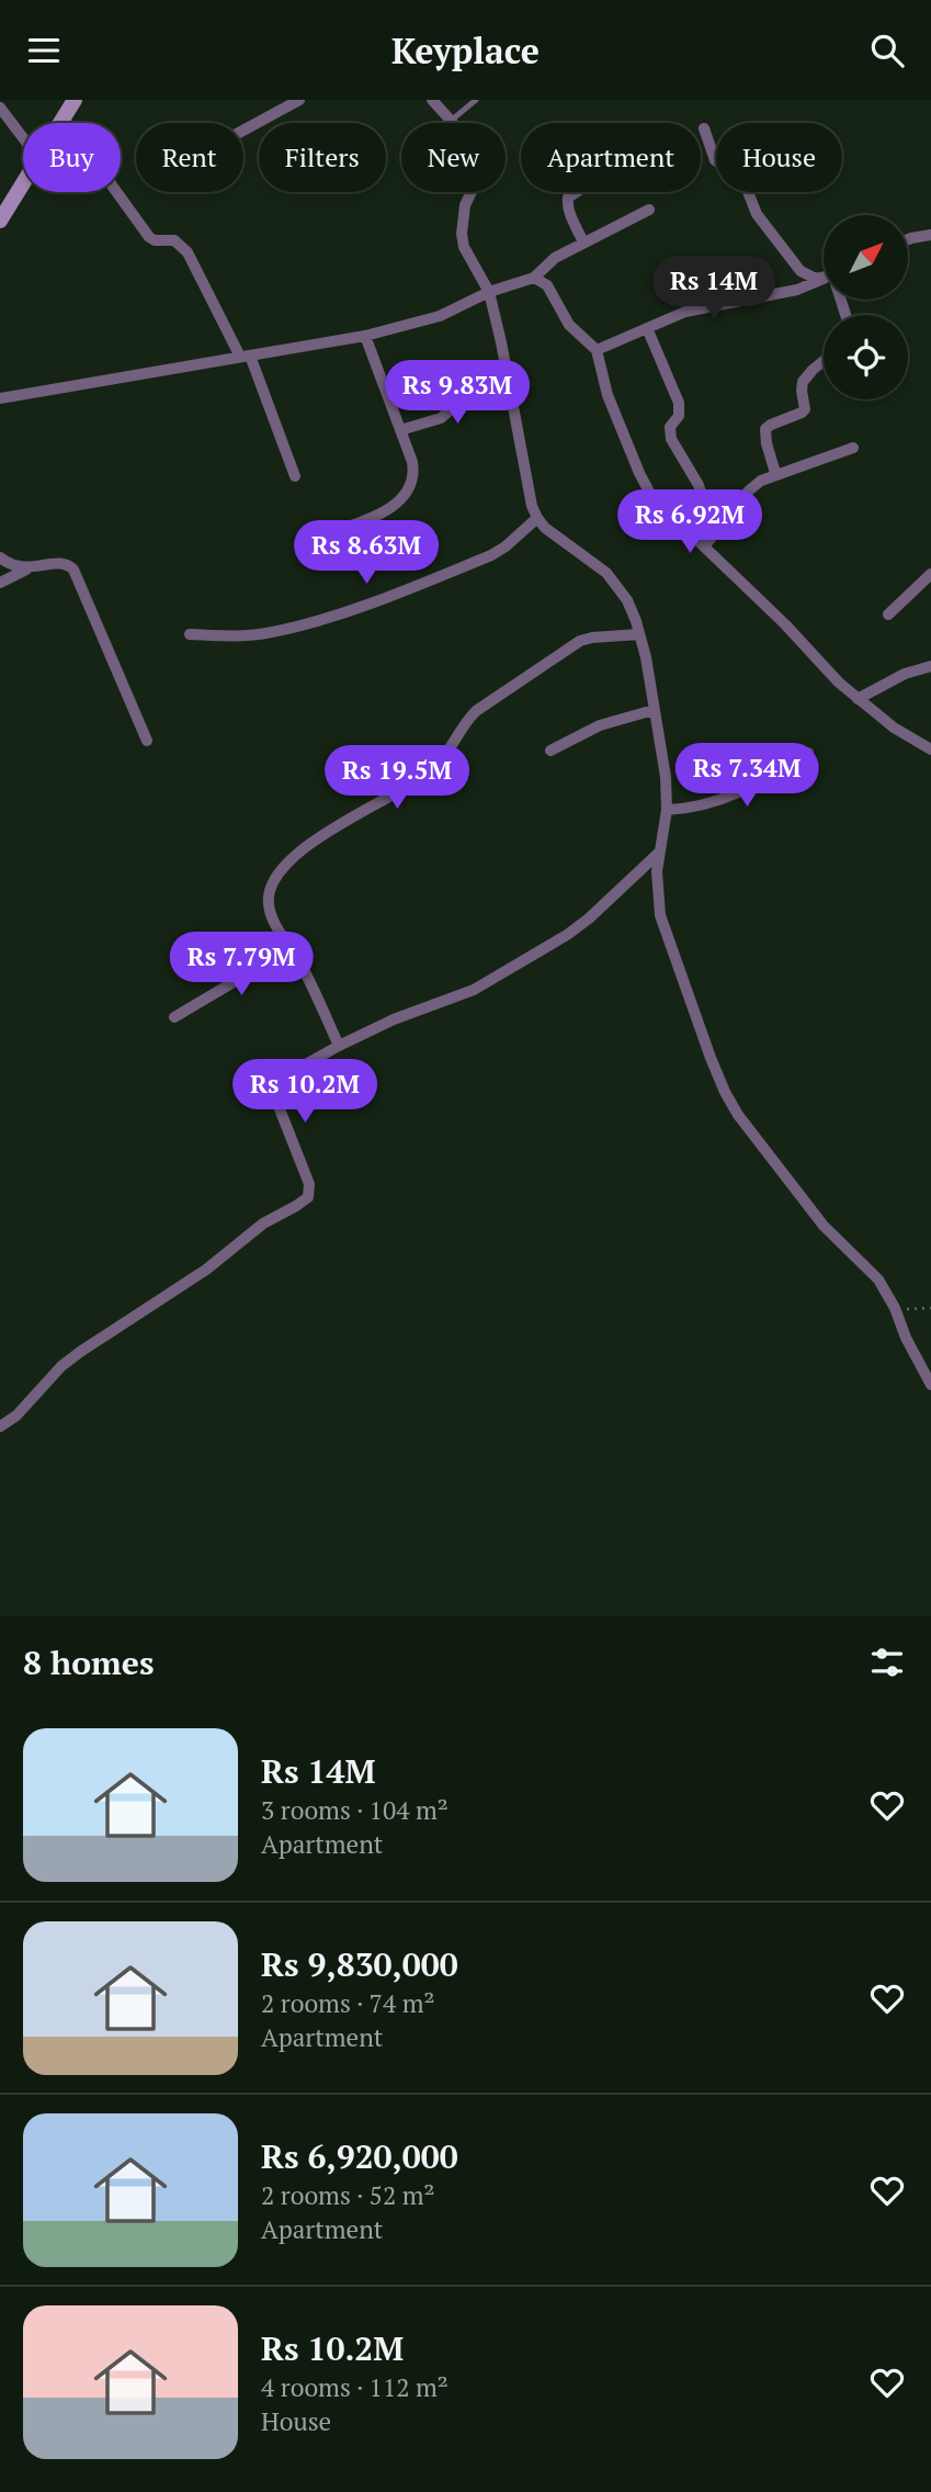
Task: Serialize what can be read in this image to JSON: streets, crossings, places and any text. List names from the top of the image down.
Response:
{
  "north": "top right",
  "page": {
    "header": "Keyplace",
    "chip": [
      "Buy",
      "Rent",
      "Filters",
      "New",
      "Apartment",
      "House"
    ],
    "price": [
      "Rs 14M",
      "Rs 9.83M",
      "Rs 6.92M",
      "Rs 8.63M",
      "Rs 7.34M",
      "Rs 19.5M",
      "Rs 7.79M",
      "Rs 10.2M"
    ],
    "heading": "8 homes",
    "list": [
      {
        "name": "Rs 14M",
        "note": "3 rooms · 104 m² · Apartment"
      },
      {
        "name": "Rs 9,830,000",
        "note": "2 rooms · 74 m² · Apartment"
      },
      {
        "name": "Rs 6,920,000",
        "note": "2 rooms · 52 m² · Apartment"
      },
      {
        "name": "Rs 10.2M",
        "note": "4 rooms · 112 m² · House"
      }
    ]
  }
}
